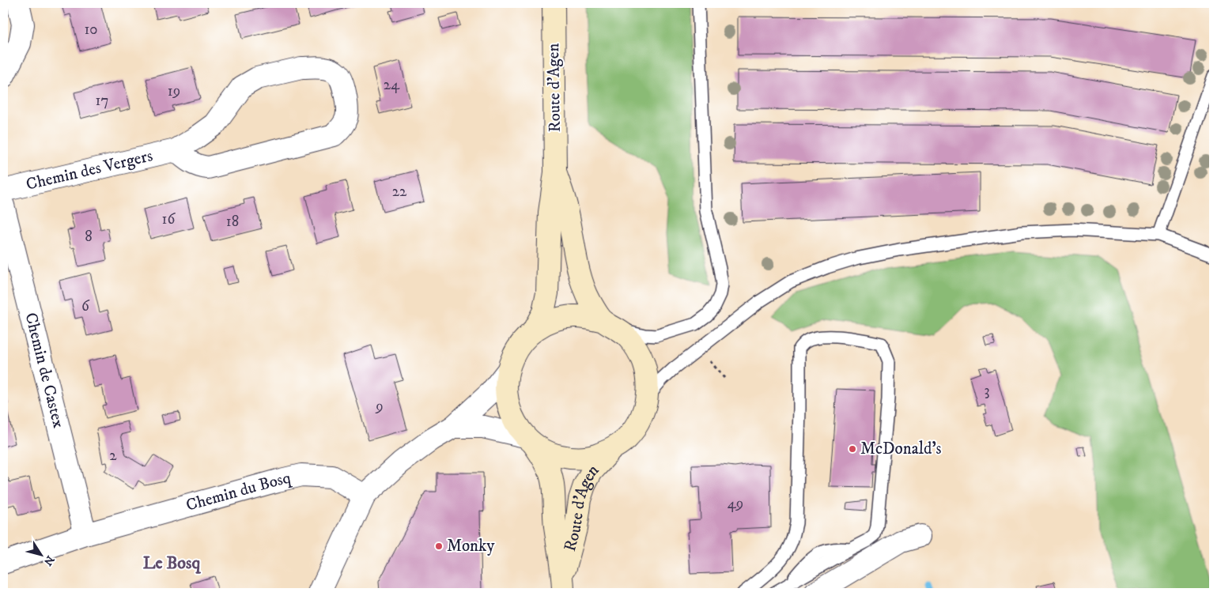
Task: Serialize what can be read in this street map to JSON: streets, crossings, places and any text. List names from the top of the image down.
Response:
{
  "streets": {
    "main road": ["Route d'Agen"],
    "street": ["Chemin des Vergers", "Chemin de Castex", "Chemin du Bosq"]
  },
  "crossings": [
    ["Chemin de Castex", "Chemin du Bosq"]
  ],
  "districts": ["Le Bosq"],
  "places": ["McDonald's", "Monky"],
  "house_numbers": [
    "10",
    "24",
    "19",
    "17",
    "22",
    "16",
    "18",
    "8",
    "6",
    "3",
    "9",
    "2",
    "49"
  ],
  "north": "bottom right"
}
